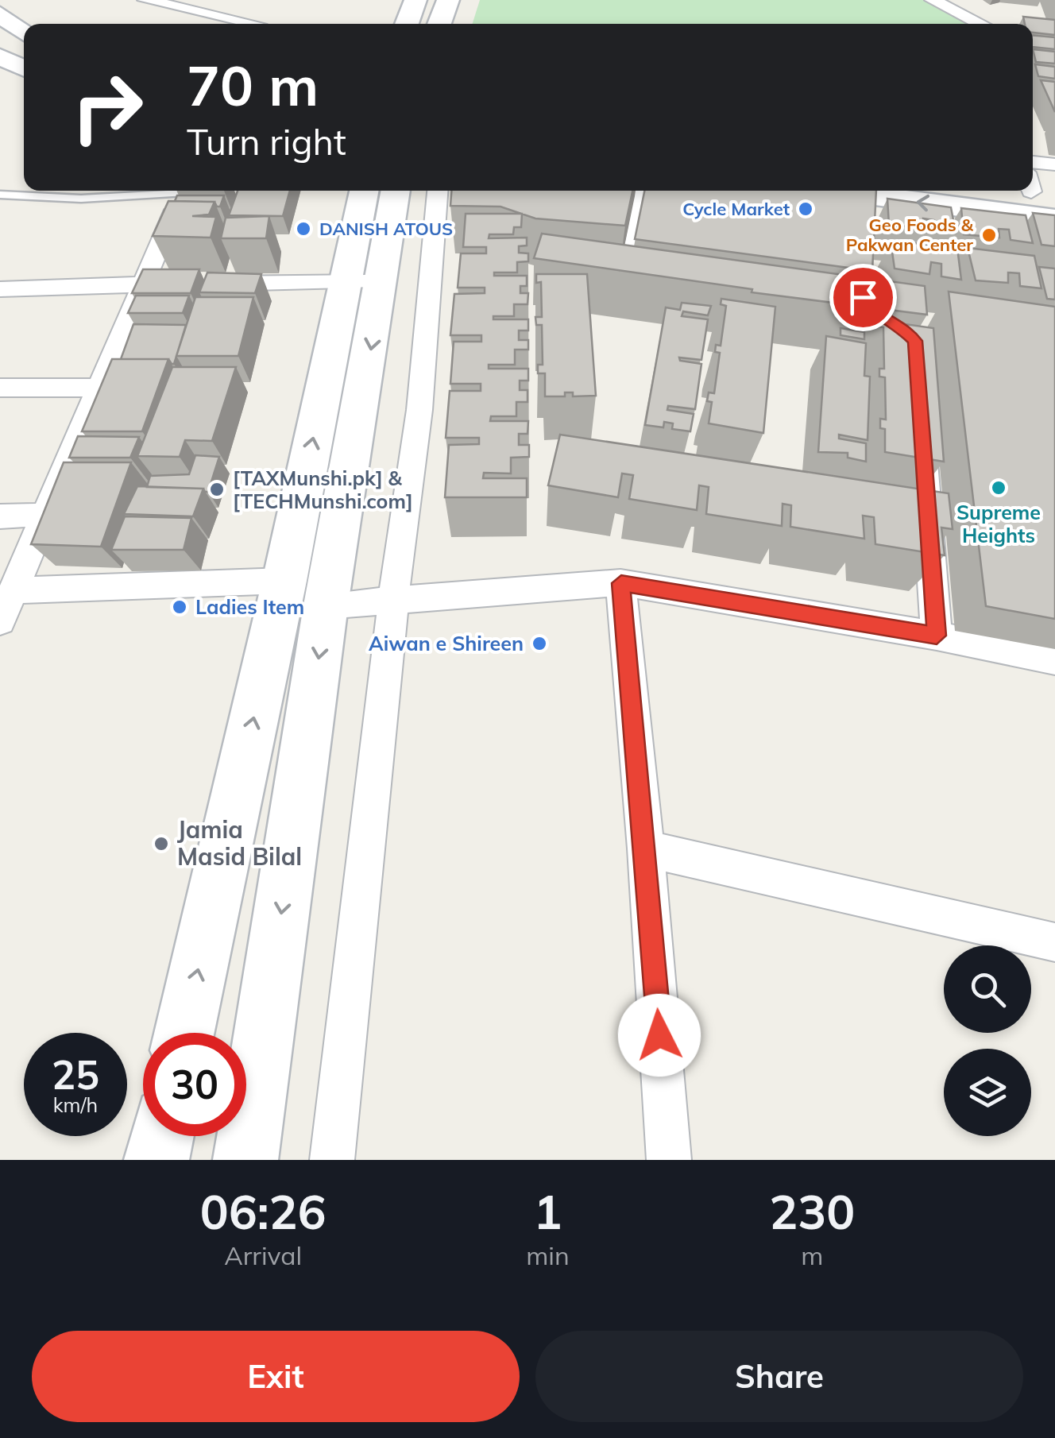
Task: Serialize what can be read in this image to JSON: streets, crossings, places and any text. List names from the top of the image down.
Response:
{
  "places": [
    "Cycle Market",
    "DANISH ATOUS",
    "Geo Foods & Pakwan Center",
    "Supreme Heights",
    "[TAXMunshi.pk] & [TECHMunshi.com]",
    "Ladies Item",
    "Aiwan e Shireen",
    "Jamia Masid Bilal"
  ],
  "page": {
    "turn": ["70 m", "Turn right"],
    "speed": "25 km/h",
    "limit": "30",
    "eta": [
      "06:26",
      "Arrival",
      "1",
      "min",
      "230",
      "m"
    ],
    "buttons": ["Exit", "Share"]
  }
}
